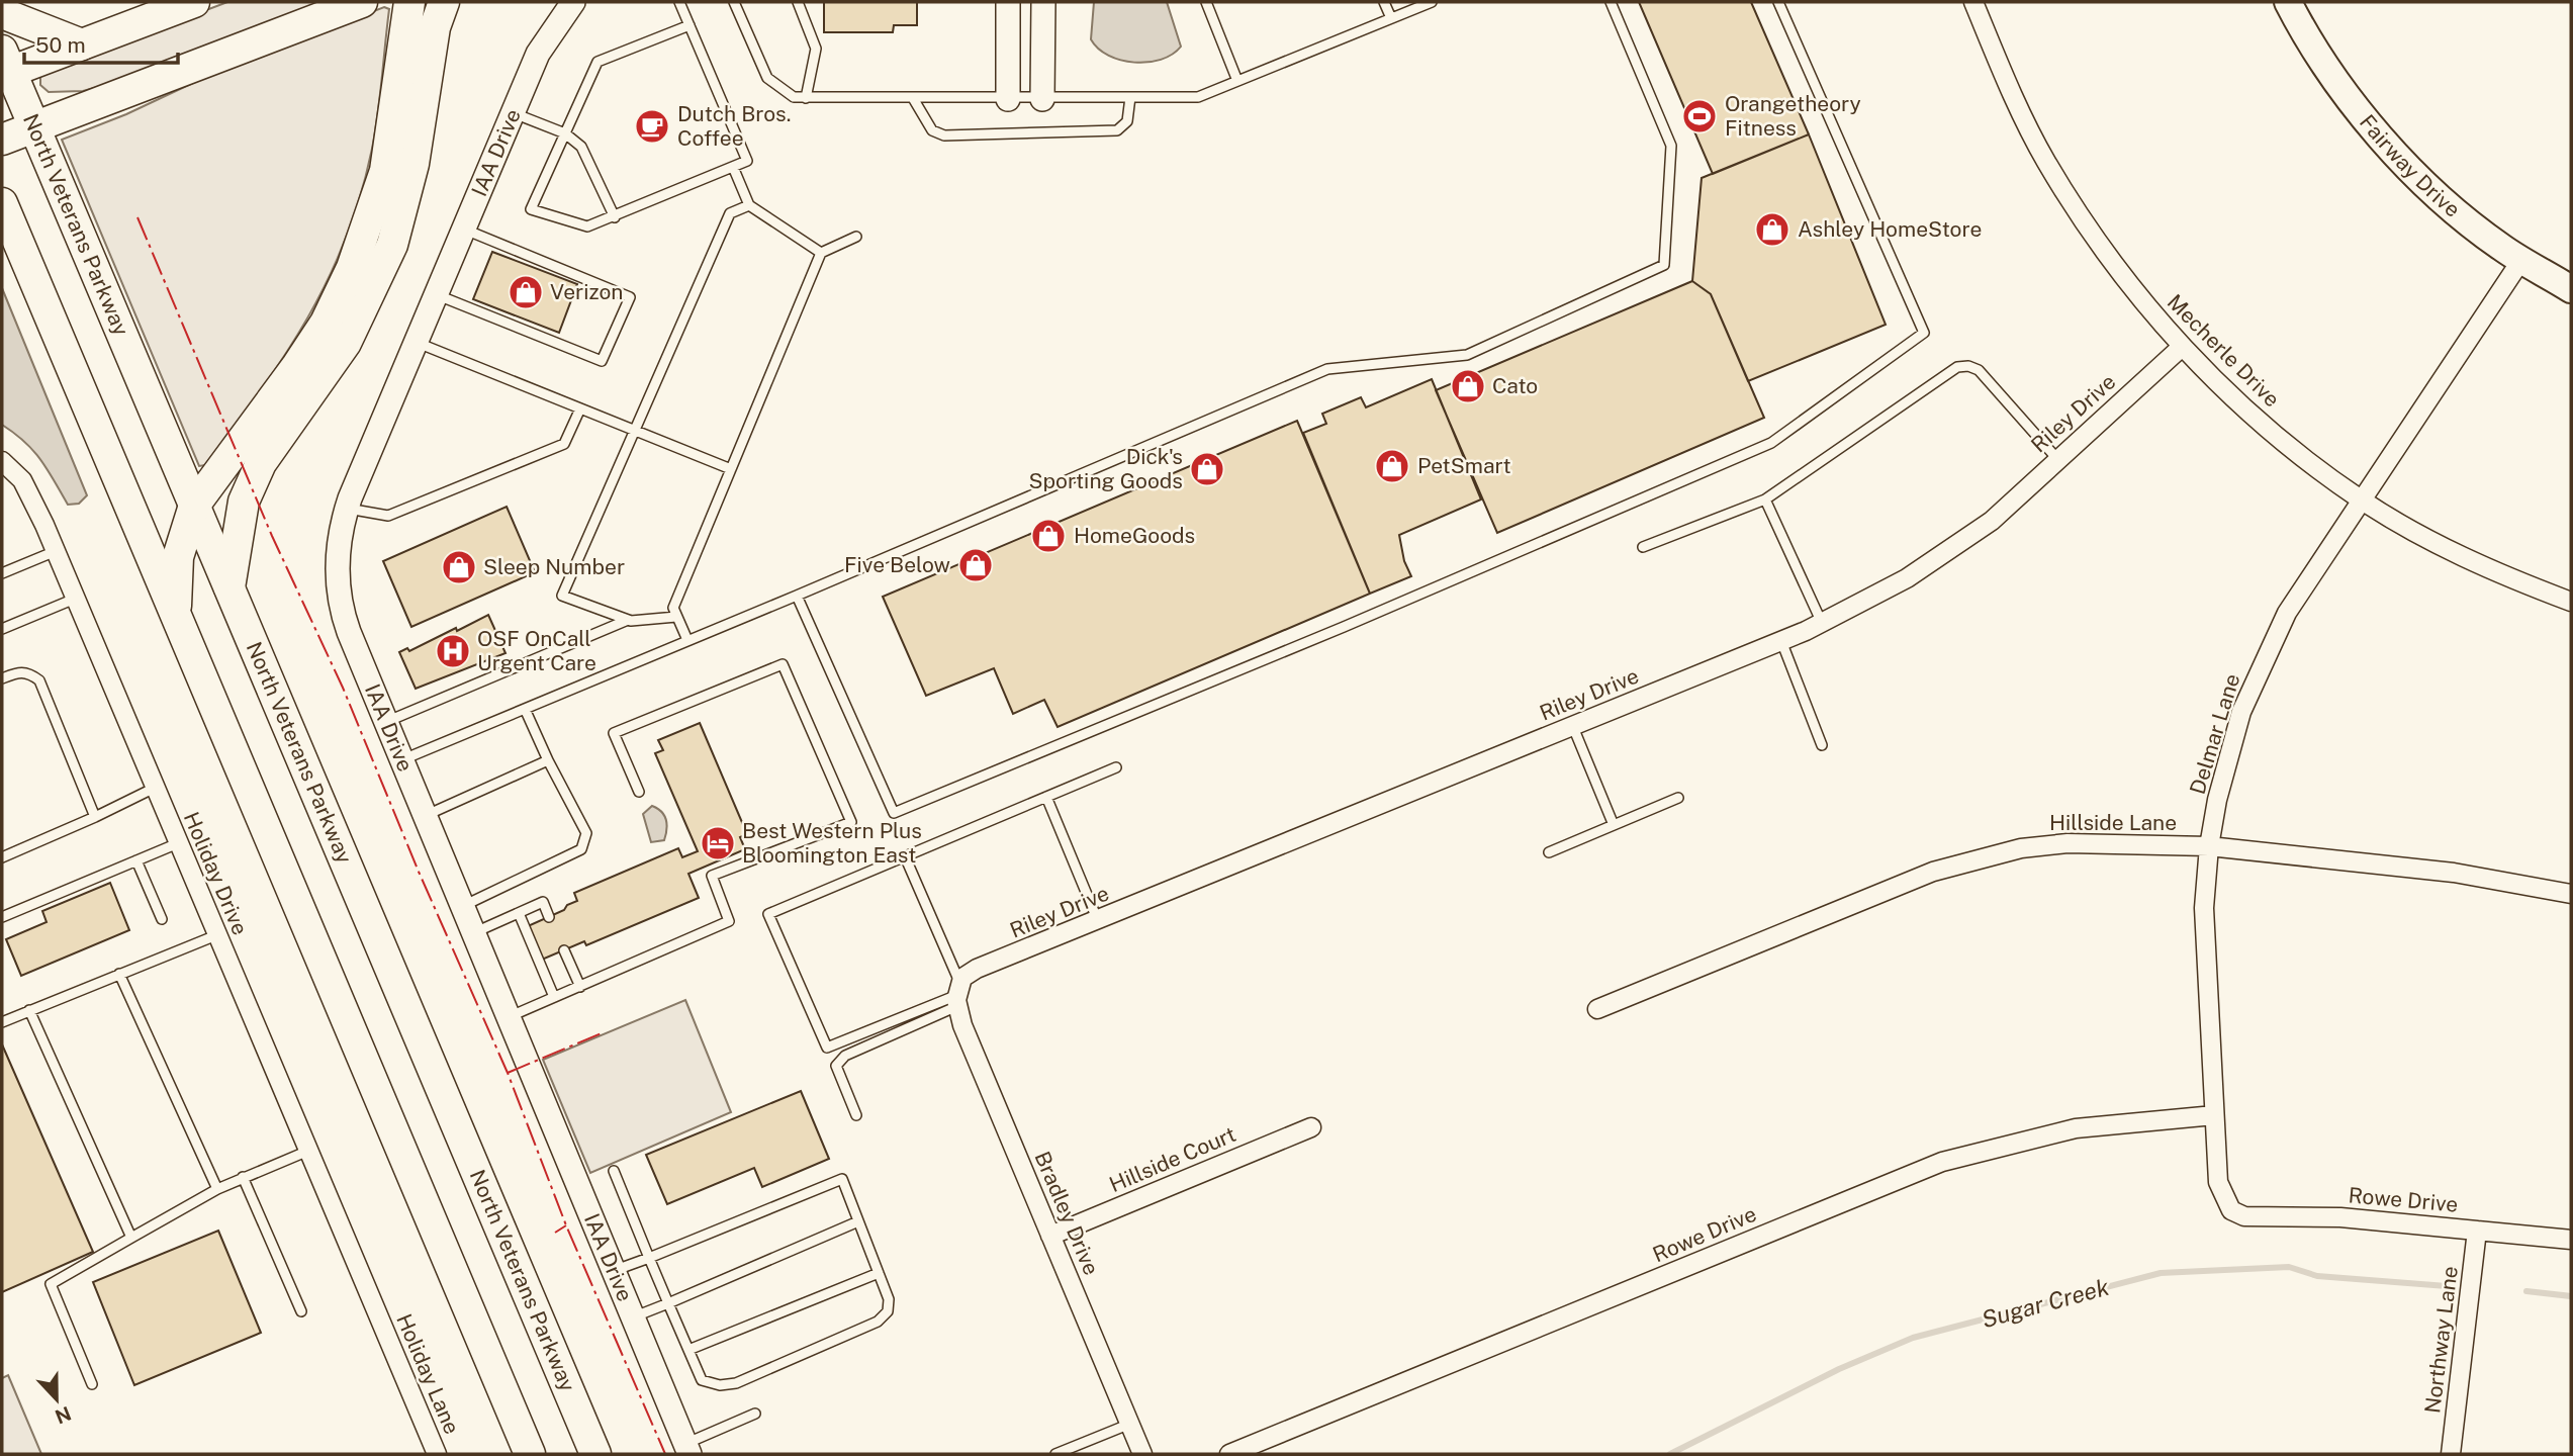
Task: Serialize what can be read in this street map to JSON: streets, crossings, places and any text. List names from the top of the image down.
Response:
{
  "streets": {
    "main road": ["Fairway Drive", "North Veterans Parkway"],
    "street": [
      "IAA Drive",
      "Mecherle Drive",
      "Riley Drive",
      "Delmar Lane",
      "Hillside Lane",
      "Holiday Drive",
      "Hillside Court",
      "Rowe Drive",
      "Bradley Drive",
      "Northway Lane",
      "Holiday Lane"
    ]
  },
  "crossings": [
    ["Fairway Drive", "Delmar Lane"],
    ["Mecherle Drive", "Riley Drive"],
    ["Mecherle Drive", "Delmar Lane"],
    ["Riley Drive", "Bradley Drive"],
    ["Delmar Lane", "Hillside Lane"],
    ["Delmar Lane", "Rowe Drive"],
    ["Holiday Drive", "Holiday Lane"],
    ["Hillside Court", "Bradley Drive"],
    ["Rowe Drive", "Northway Lane"]
  ],
  "water": ["Sugar Creek"],
  "places": {
    "sports": ["Orangetheory Fitness"],
    "cafe": ["Dutch Bros. Coffee"],
    "shop": [
      "Ashley HomeStore",
      "Verizon",
      "Cato",
      "PetSmart",
      "Dick's Sporting Goods",
      "HomeGoods",
      "Five Below",
      "Sleep Number"
    ],
    "hospital": ["OSF OnCall Urgent Care"],
    "hotel": ["Best Western Plus Bloomington East"]
  },
  "scale_bar": "50 m",
  "north": "bottom"
}
